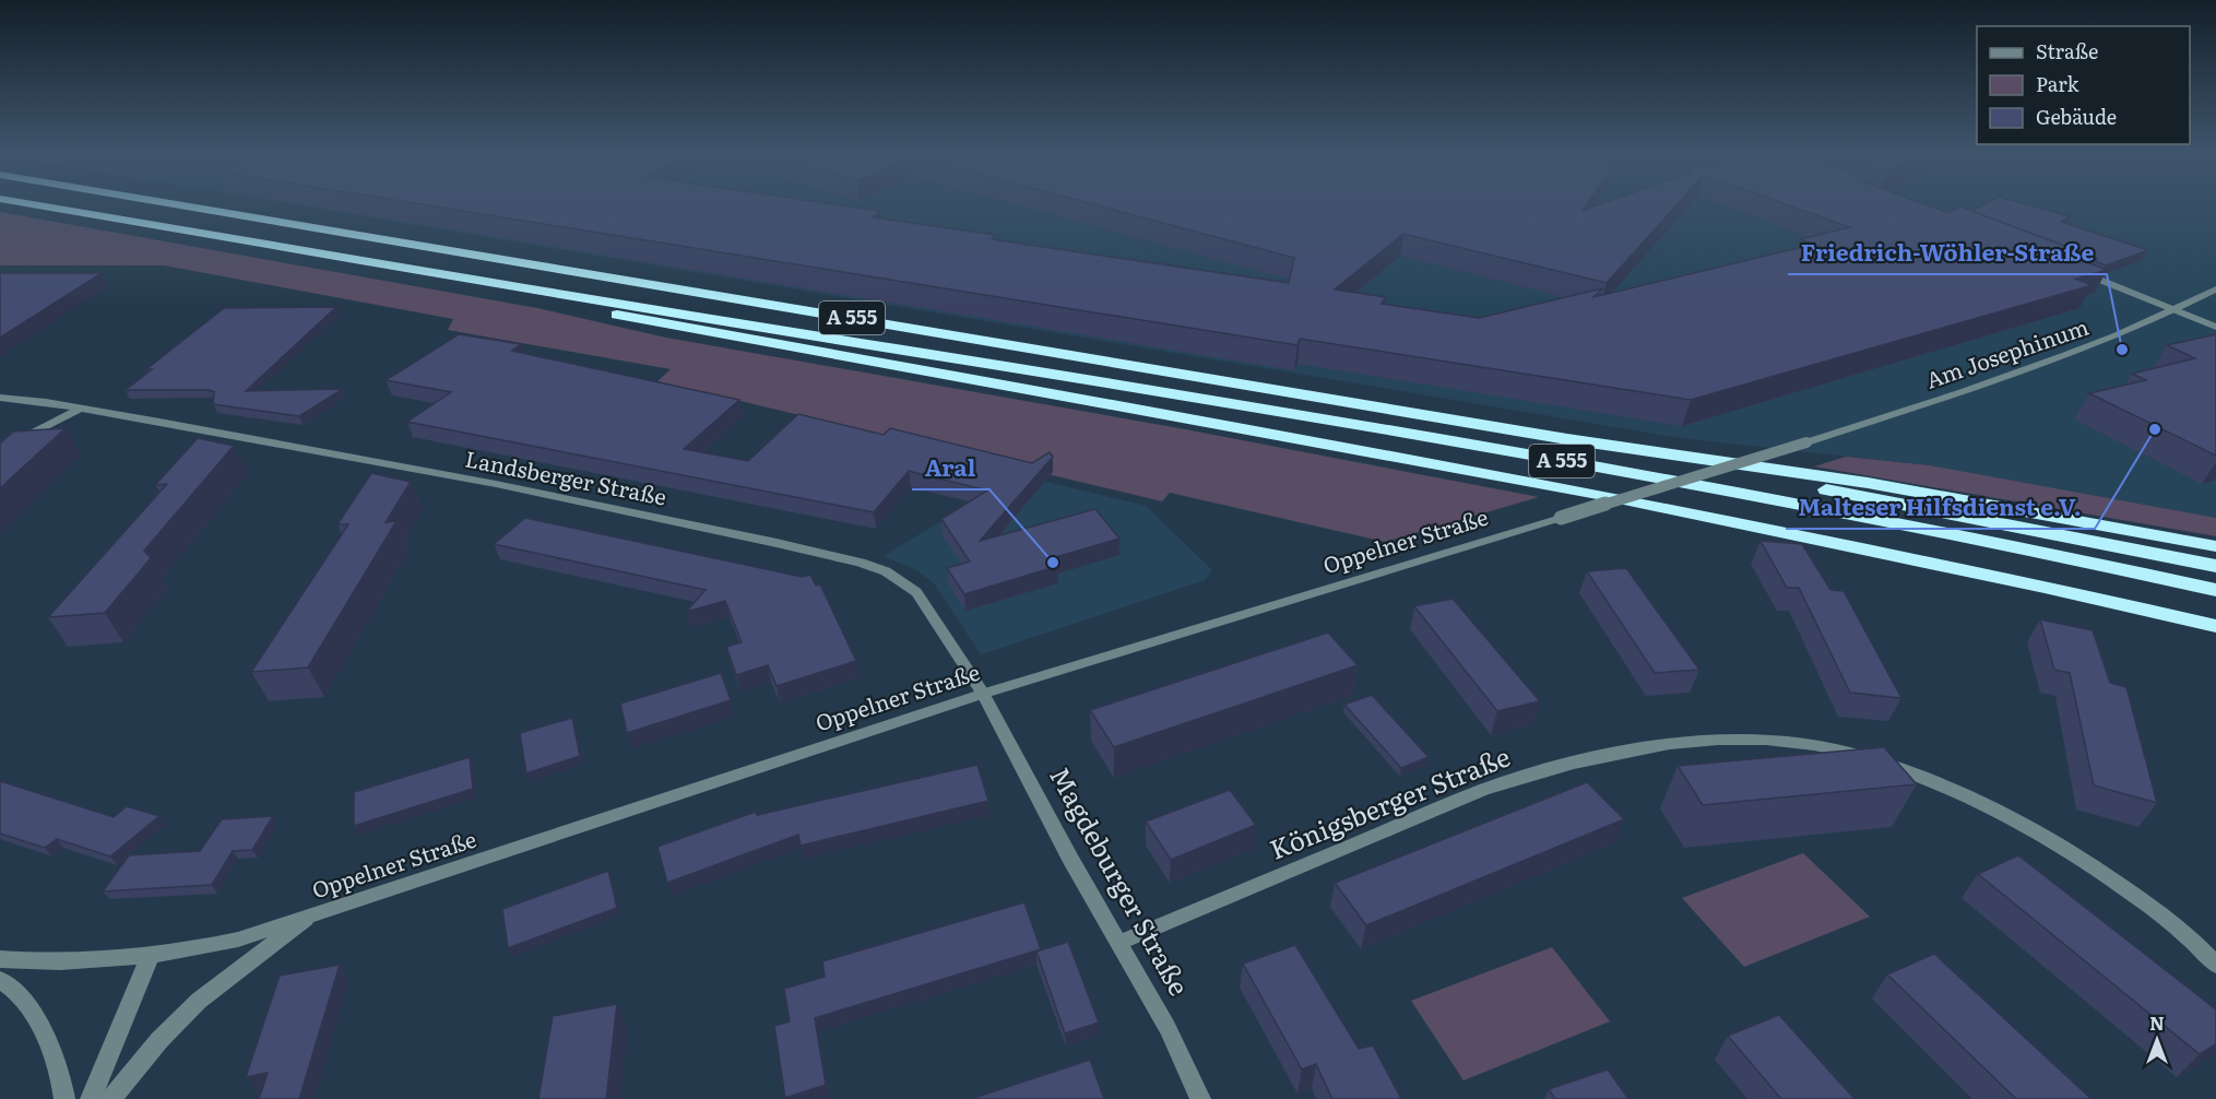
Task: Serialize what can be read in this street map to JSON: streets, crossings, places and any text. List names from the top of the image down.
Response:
{
  "streets": {
    "highway": ["A 555"],
    "street": [
      "Am Josephinum",
      "Landsberger Straße",
      "Oppelner Straße",
      "Königsberger Straße",
      "Magdeburger Straße"
    ]
  },
  "crossings": [
    ["Am Josephinum", "Oppelner Straße"],
    ["Landsberger Straße", "Oppelner Straße"],
    ["Landsberger Straße", "Magdeburger Straße"],
    ["Oppelner Straße", "Magdeburger Straße"],
    ["Königsberger Straße", "Magdeburger Straße"]
  ],
  "places": ["Friedrich-Wöhler-Straße", "Malteser Hilfsdienst e.V.", "Aral"],
  "legend": ["Straße", "Park", "Gebäude"],
  "north": "top"
}
